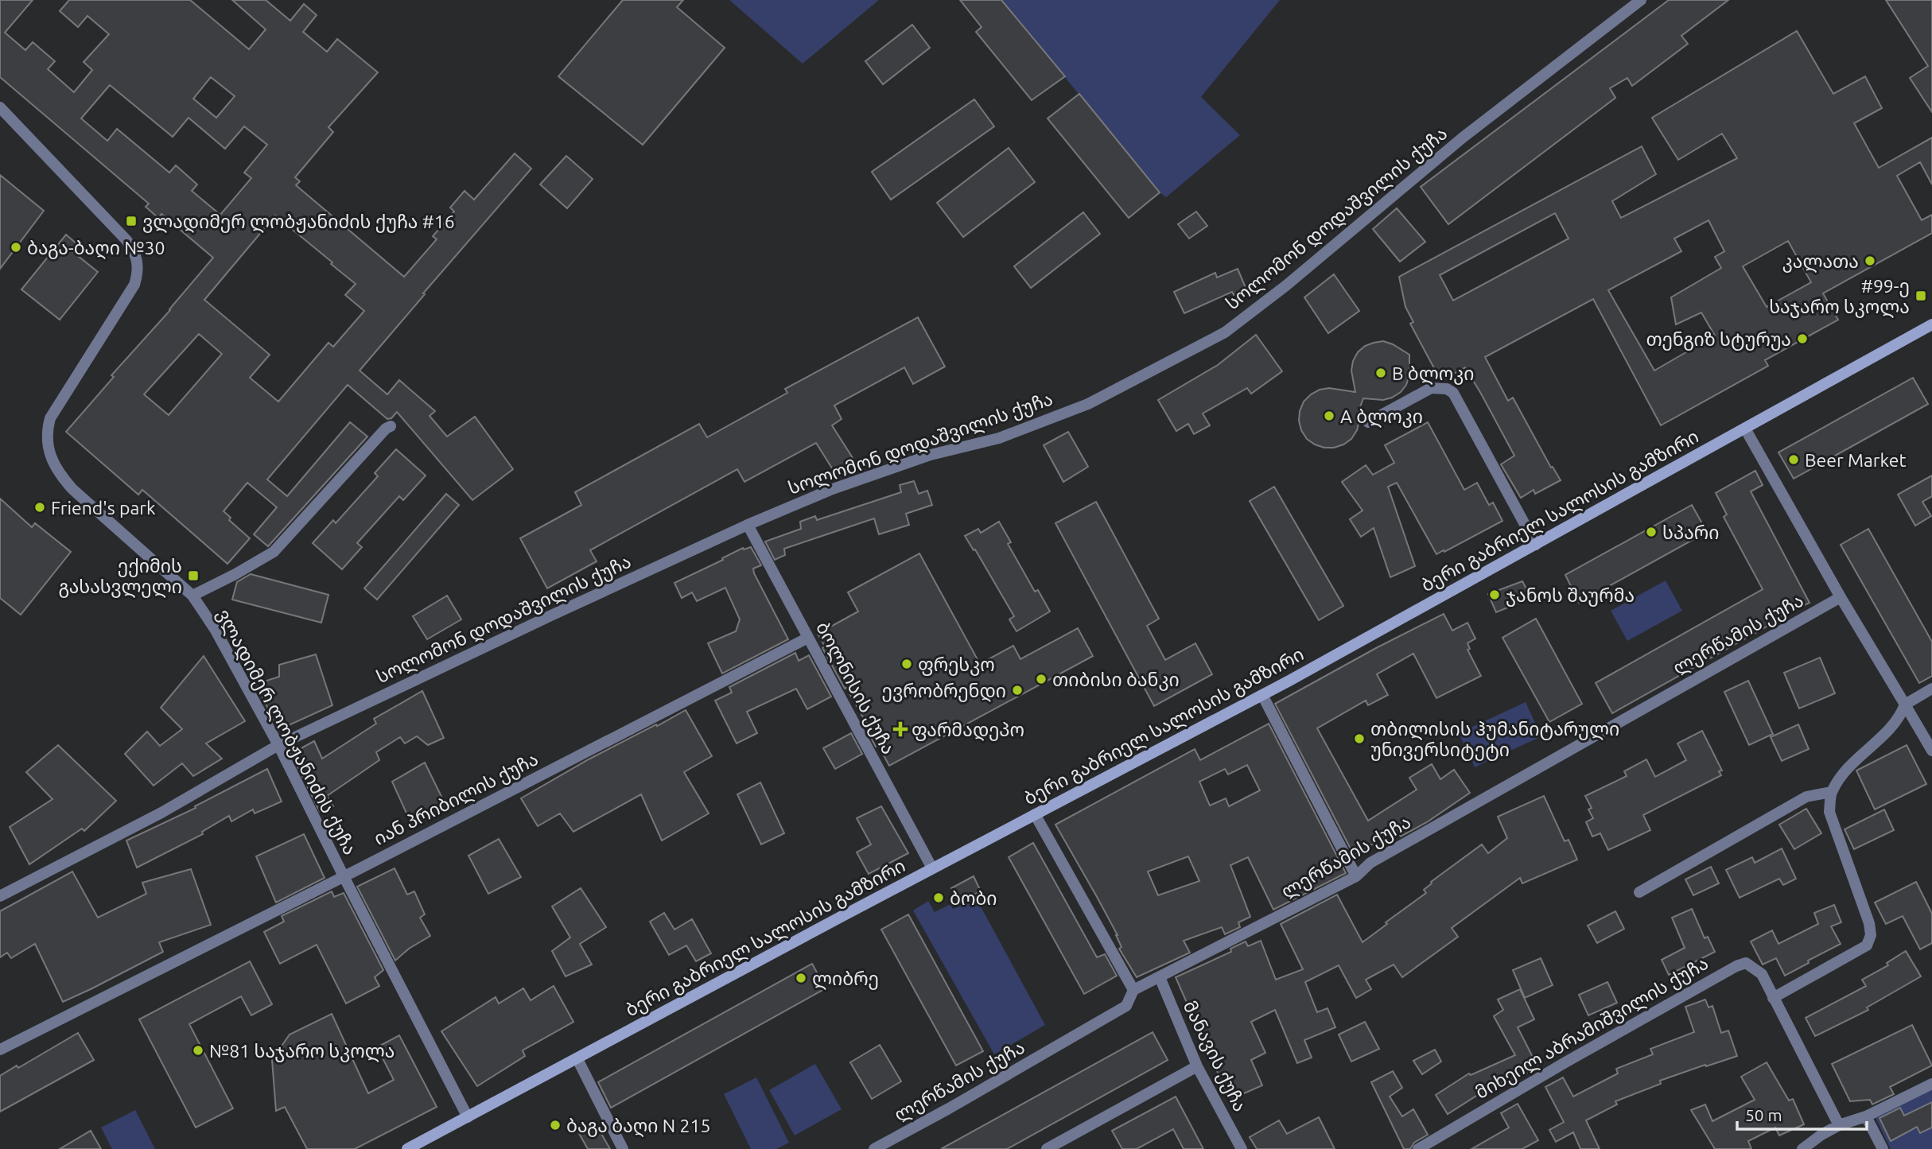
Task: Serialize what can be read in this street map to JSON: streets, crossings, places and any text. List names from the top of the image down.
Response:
{
  "streets": {
    "main road": ["ბერი გაბრიელ სალოსის გამზირი"],
    "street": [
      "სოლომონ დოდაშვილის ქუჩა",
      "ლერწამის ქუჩა",
      "ბოლნისის ქუჩა",
      "ვლადიმერ ლობჟანიძის ქუჩა",
      "იან პრიბილის ქუჩა",
      "მიხეილ აბრამიშვილის ქუჩა",
      "მანავის ქუჩა"
    ]
  },
  "crossings": [
    ["სოლომონ დოდაშვილის ქუჩა", "ბოლნისის ქუჩა"],
    ["სოლომონ დოდაშვილის ქუჩა", "ვლადიმერ ლობჟანიძის ქუჩა"],
    ["ბერი გაბრიელ სალოსის გამზირი", "ბოლნისის ქუჩა"],
    ["ბერი გაბრიელ სალოსის გამზირი", "ვლადიმერ ლობჟანიძის ქუჩა"],
    ["ლერწამის ქუჩა", "მანავის ქუჩა"],
    ["ბოლნისის ქუჩა", "იან პრიბილის ქუჩა"],
    ["ვლადიმერ ლობჟანიძის ქუჩა", "იან პრიბილის ქუჩა"]
  ],
  "places": {
    "transit": ["ვლადიმერ ლობჟანიძის ქუჩა #16", "#99-ე საჯარო სკოლა", "ექიმის გასასვლელი"],
    "other": [
      "ბაგა-ბაღი №30",
      "კალათა",
      "თენგიზ სტურუა",
      "B ბლოკი",
      "A ბლოკი",
      "Beer Market",
      "Friend's park",
      "სპარი",
      "ჯანოს შაურმა",
      "ფრესკო",
      "თიბისი ბანკი",
      "ევრობრენდი",
      "თბილისის ჰუმანიტარული უნივერსიტეტი",
      "ბობი",
      "ლიბრე",
      "№81 საჯარო სკოლა",
      "ბაგა ბაღი N 215"
    ],
    "health": ["ფარმადეპო"]
  },
  "scale_bar": "50 m"
}
